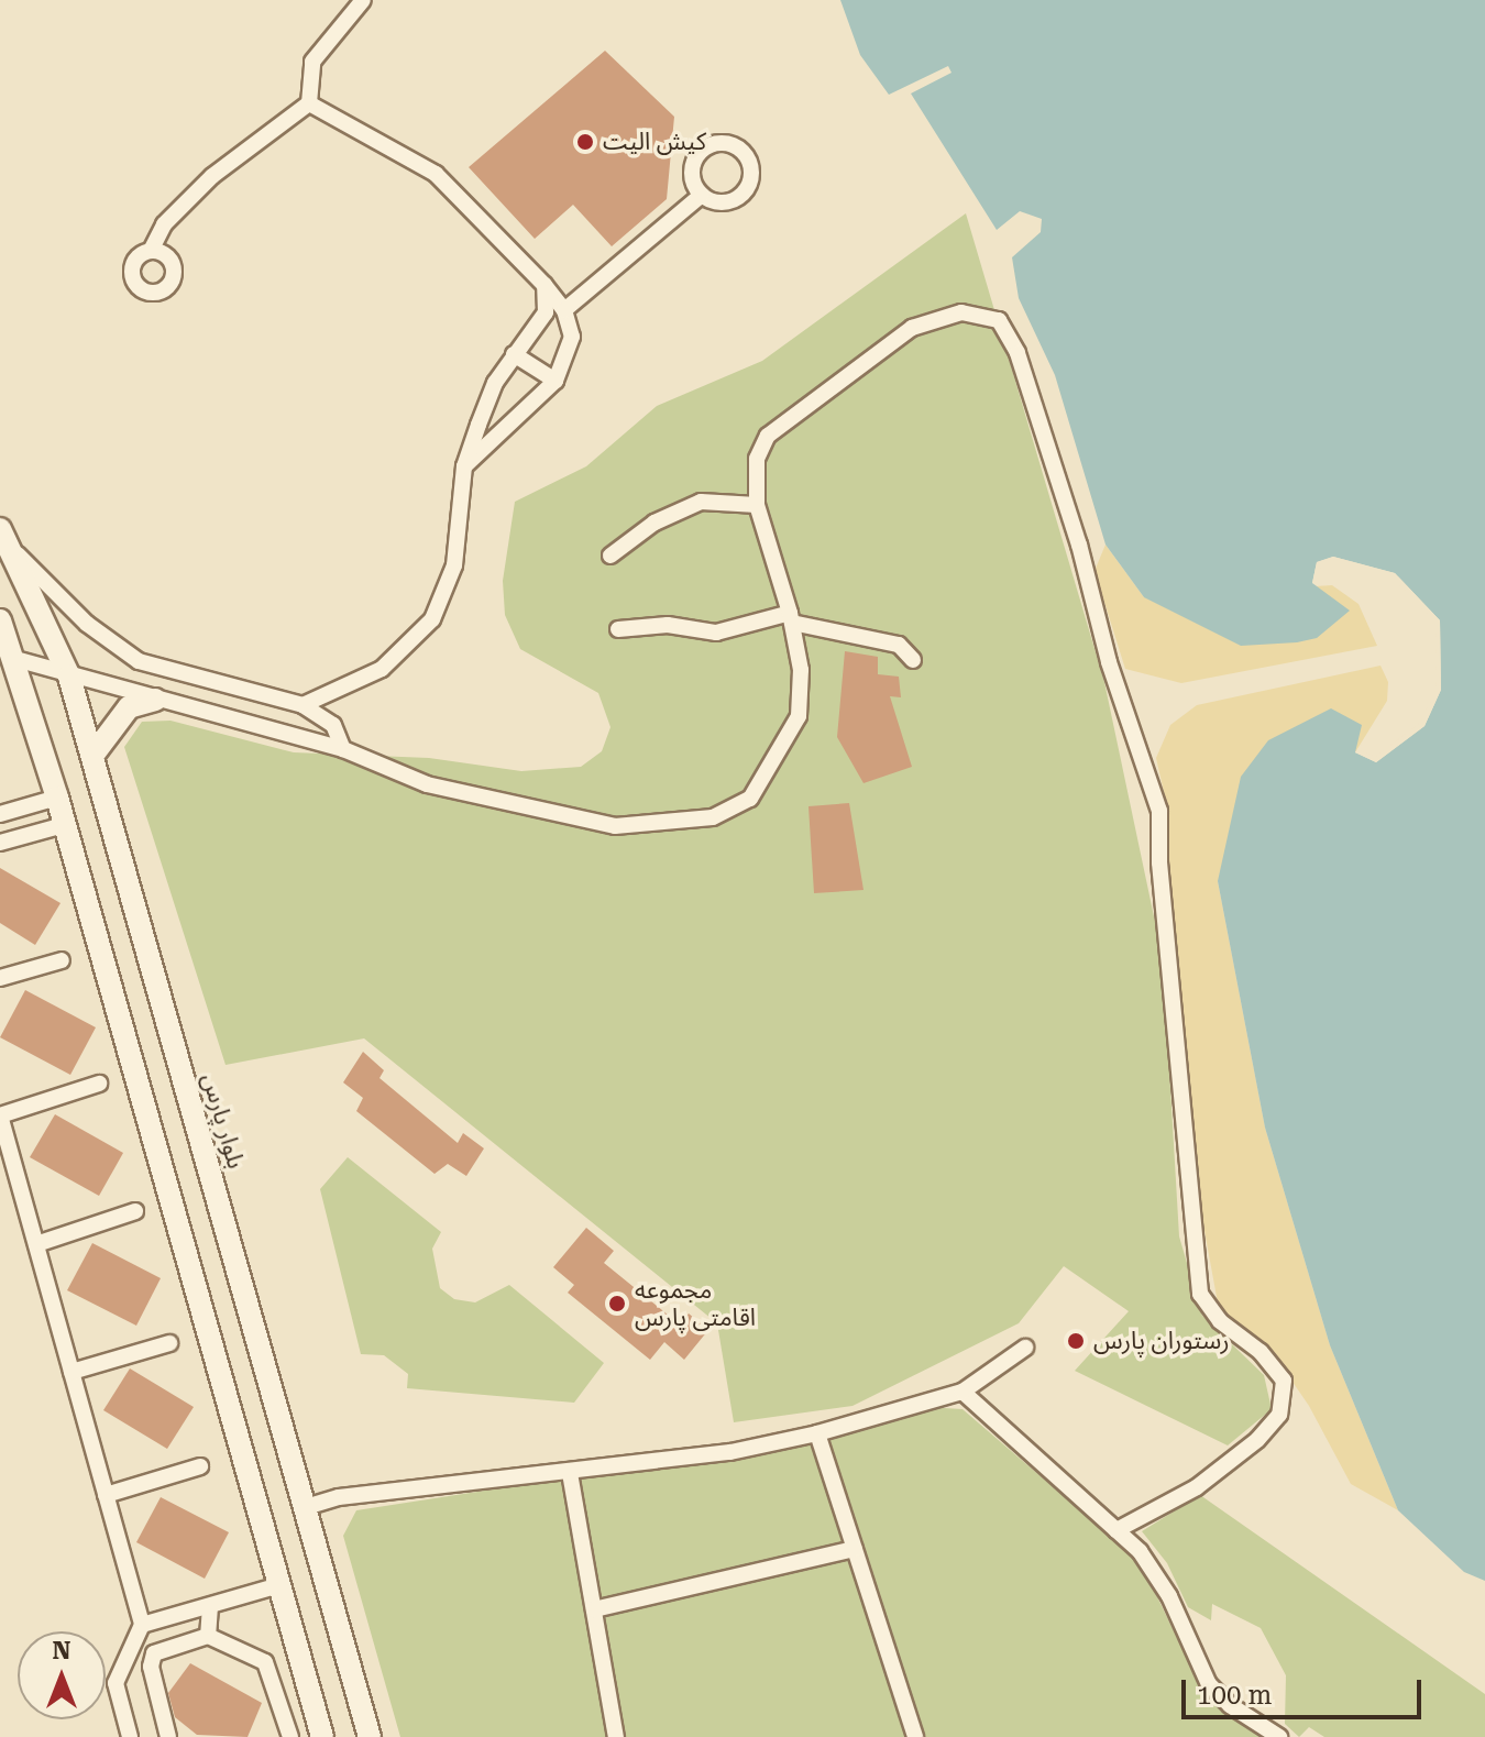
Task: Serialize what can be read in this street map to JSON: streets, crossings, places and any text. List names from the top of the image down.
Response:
{
  "streets": {
    "main road": ["بلوار پارس"]
  },
  "places": ["کیش الیت", "مجموعه اقامتی پارس", "رستوران پارس"],
  "scale_bar": "100 m",
  "north": "top"
}
